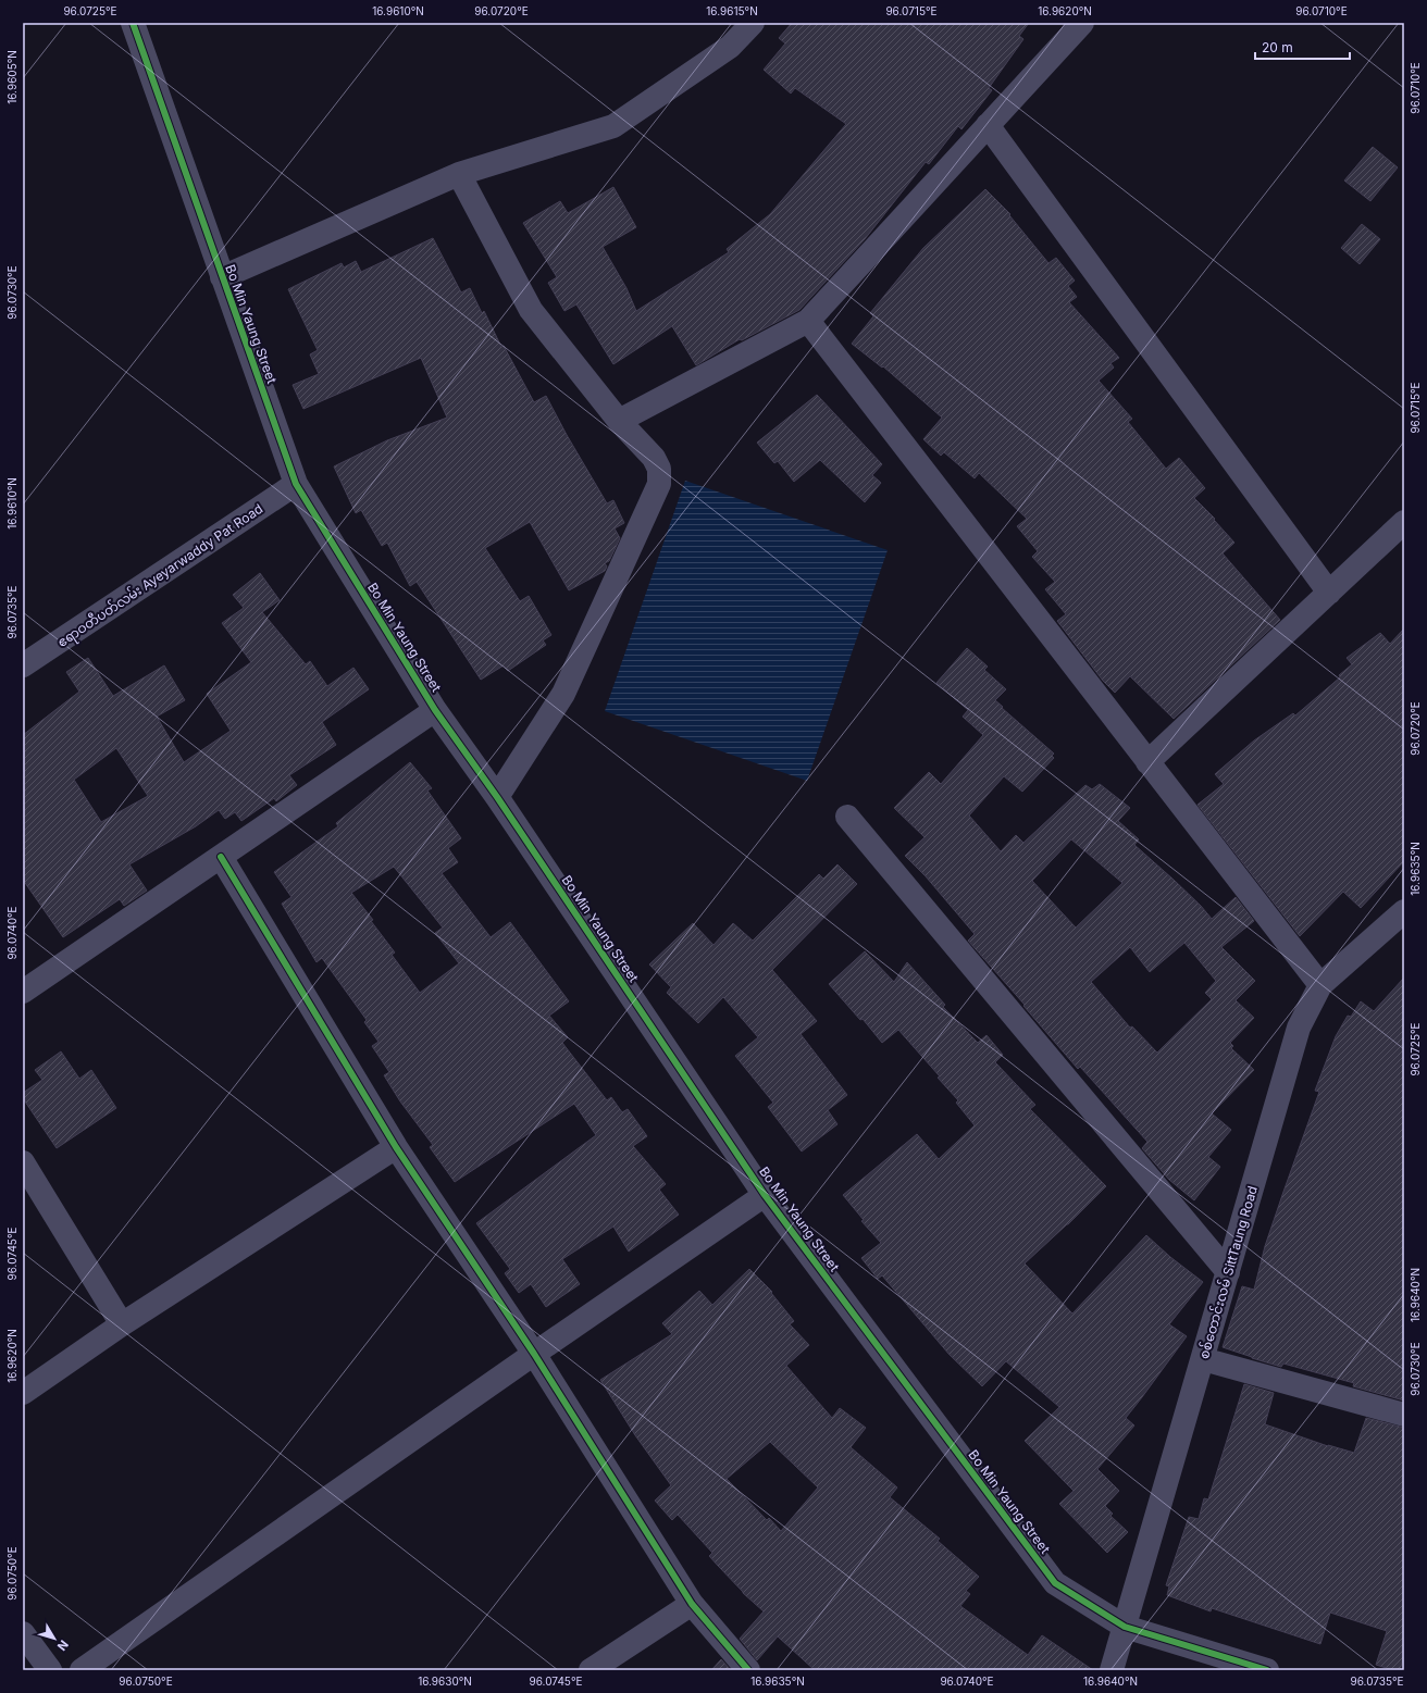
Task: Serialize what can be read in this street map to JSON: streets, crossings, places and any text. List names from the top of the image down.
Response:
{
  "streets": {
    "street": ["Bo Min Yaung Street", "ဧရာဝတီပတ်လမ်း Ayeyarwaddy Pat Road", "စစ်တောင်းလမ် SittTaung Road"]
  },
  "crossings": [
    ["Bo Min Yaung Street", "ဧရာဝတီပတ်လမ်း Ayeyarwaddy Pat Road"],
    ["Bo Min Yaung Street", "စစ်တောင်းလမ် SittTaung Road"]
  ],
  "scale_bar": "20 m",
  "north": "bottom right",
  "coordinates": [
    "96.0725°E",
    "16.9610°N",
    "96.0720°E",
    "16.9615°N",
    "96.0715°E",
    "16.9620°N",
    "96.0710°E",
    "16.9605°N",
    "96.0730°E",
    "96.0735°E",
    "16.9635°N",
    "96.0740°E",
    "96.0745°E",
    "16.9640°N",
    "96.0750°E",
    "16.9630°N"
  ]
}
